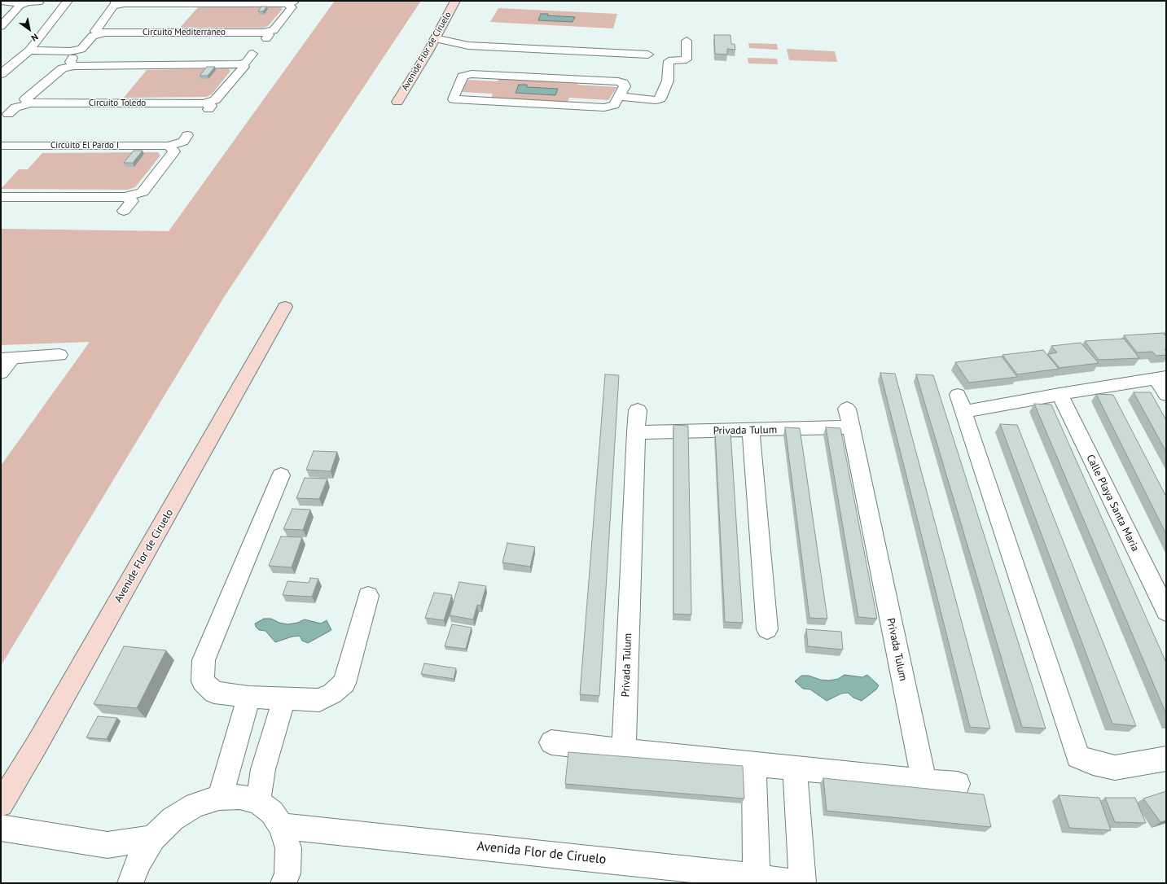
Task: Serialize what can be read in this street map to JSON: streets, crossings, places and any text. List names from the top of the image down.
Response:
{
  "streets": {
    "main road": ["Avenide Flor de Ciruelo"],
    "street": [
      "Circuito Mediterráneo",
      "Circuito Toledo",
      "Circuito El Pardo I",
      "Privada Tulum",
      "Calle Playa Santa Maria",
      "Avenida Flor de Ciruelo"
    ]
  },
  "north": "bottom right"
}
